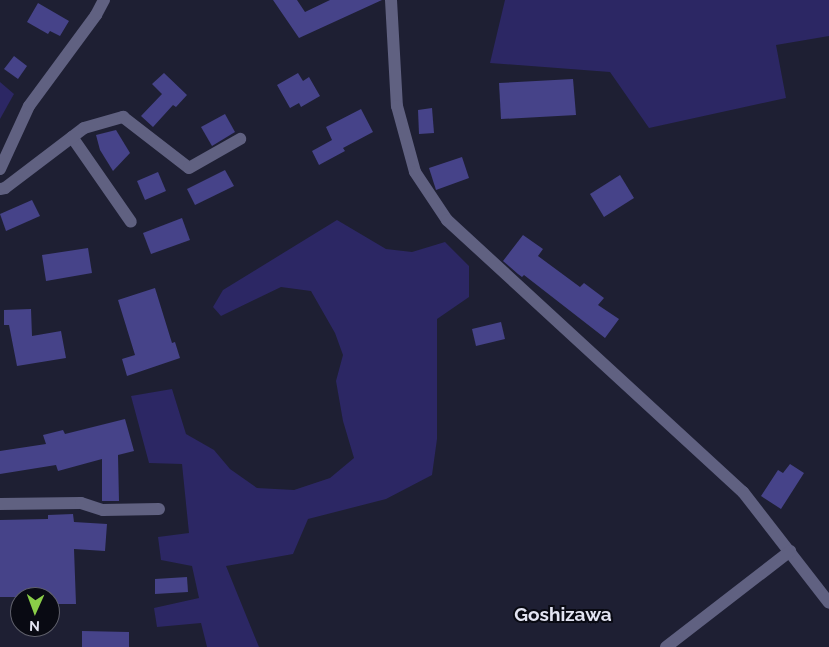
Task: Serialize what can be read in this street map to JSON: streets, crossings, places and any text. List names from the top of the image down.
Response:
{
  "districts": ["Goshizawa"],
  "north": "bottom"
}
